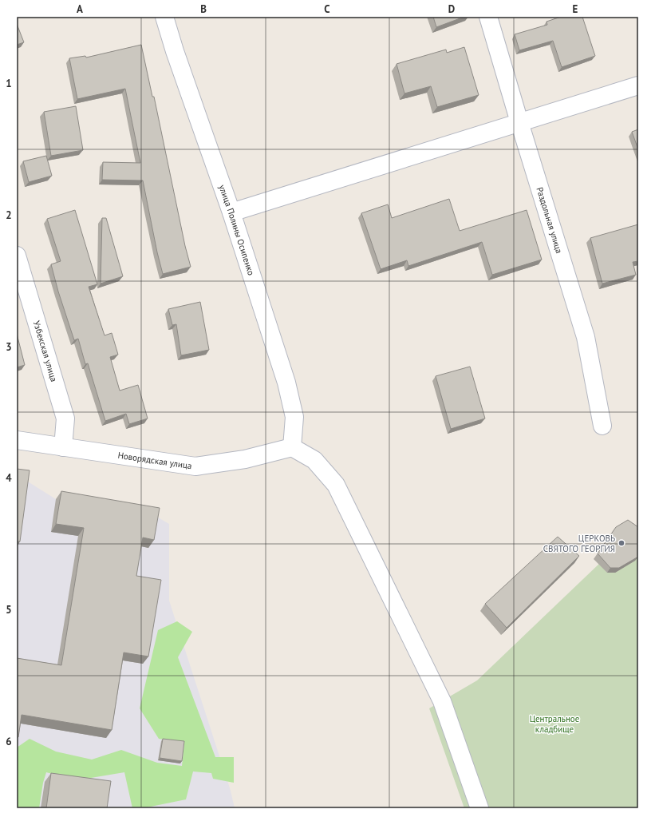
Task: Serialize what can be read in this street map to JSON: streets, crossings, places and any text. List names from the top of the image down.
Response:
{
  "streets": {
    "street": [
      "Раздольная улица",
      "улица Полины Осипенко",
      "Узбекская улица",
      "Новорядская улица"
    ]
  },
  "crossings": [
    ["улица Полины Осипенко", "Новорядская улица"],
    ["Узбекская улица", "Новорядская улица"]
  ],
  "parks": ["Центральное кладбище"],
  "places": ["ЦЕРКОВЬ СВЯТОГО ГЕОРГИЯ"],
  "grid": {
    "columns": [
      "A",
      "B",
      "C",
      "D",
      "E"
    ],
    "rows": [
      "1",
      "2",
      "3",
      "4",
      "5",
      "6"
    ]
  }
}
